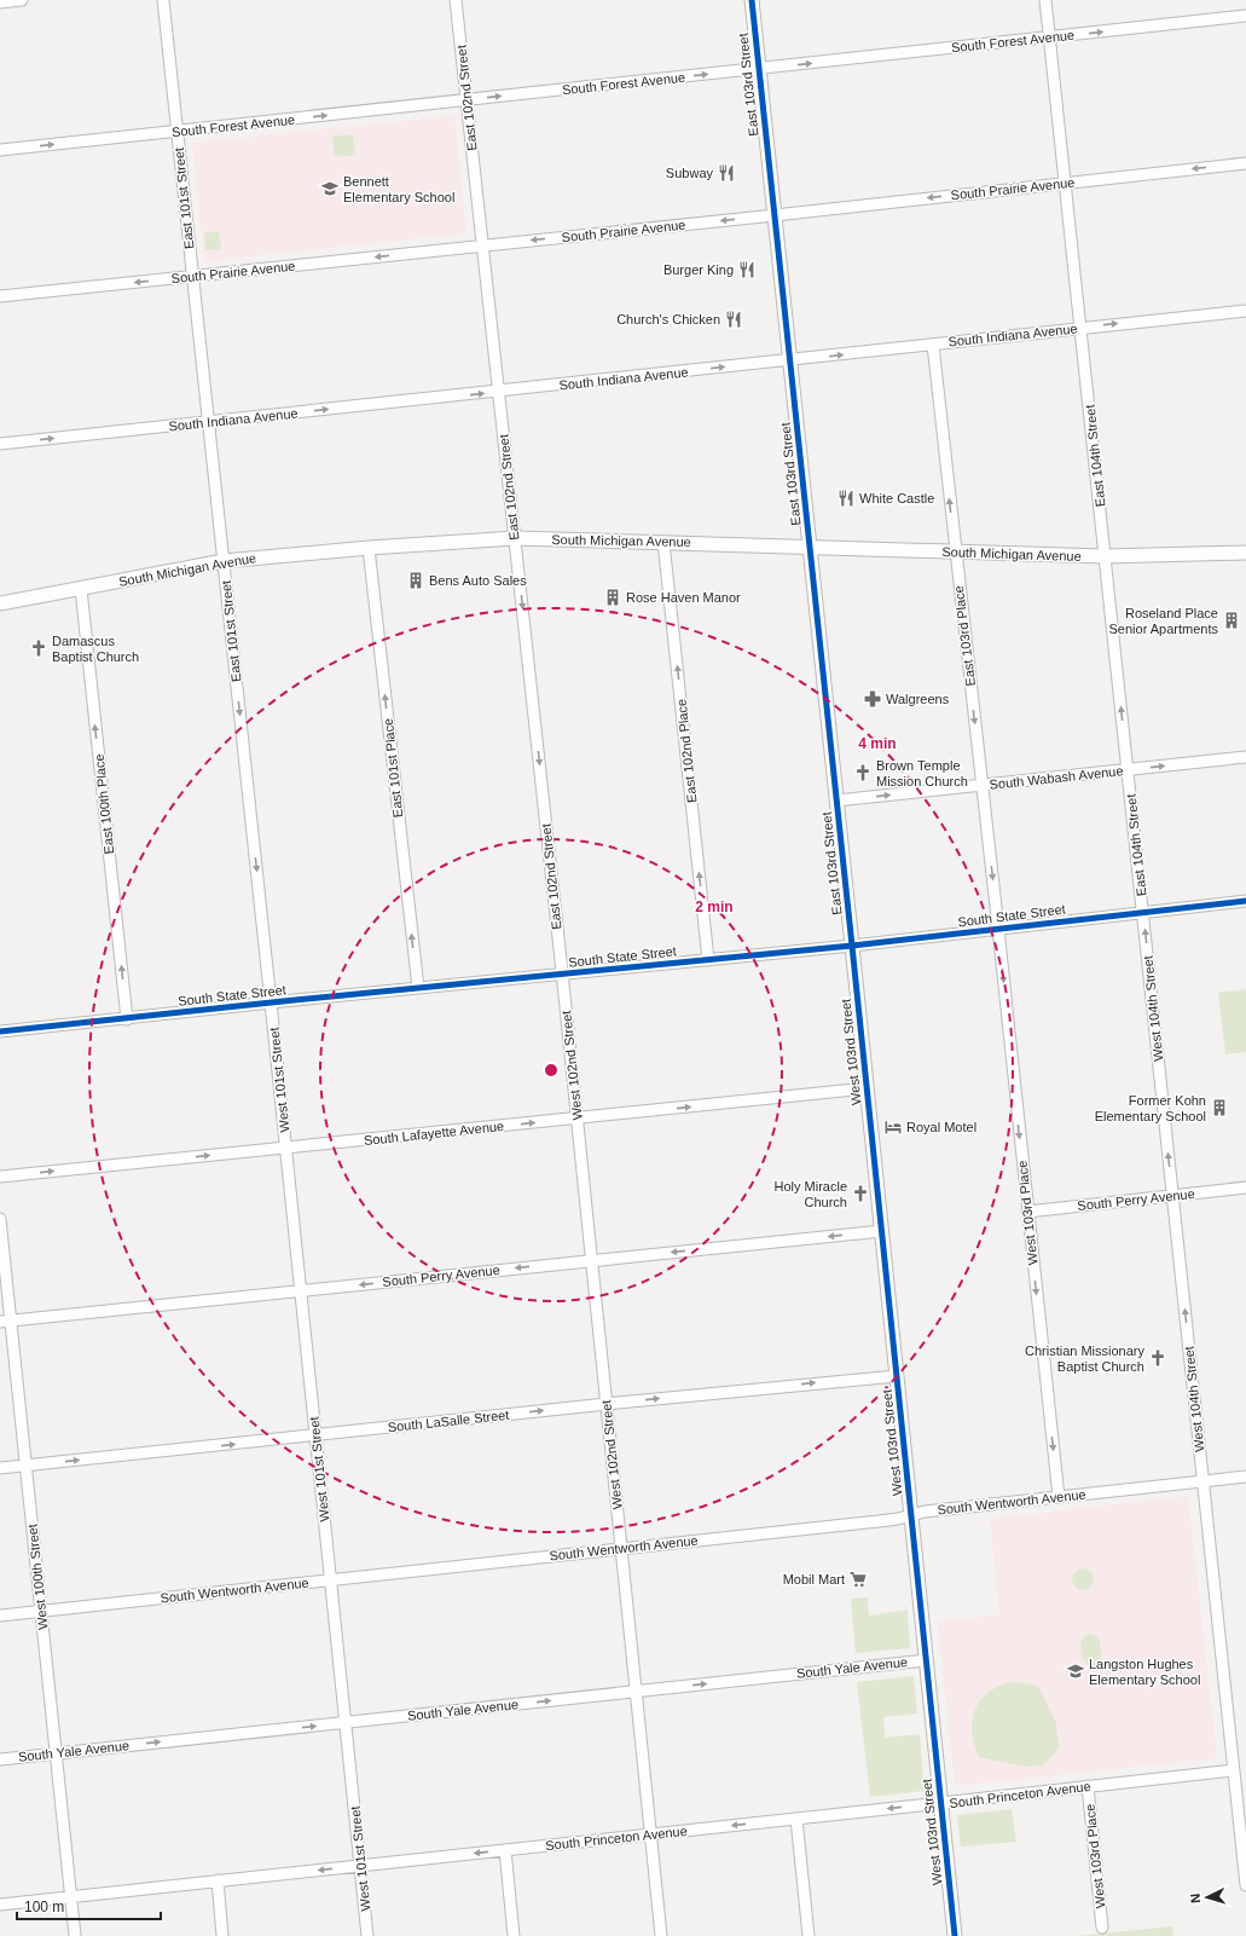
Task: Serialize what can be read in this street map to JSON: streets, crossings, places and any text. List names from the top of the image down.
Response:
{
  "streets": {
    "main road": ["East 103rd Street", "South Michigan Avenue", "West 103rd Street"],
    "street": [
      "South Forest Avenue",
      "East 102nd Street",
      "South Prairie Avenue",
      "East 101st Street",
      "South Indiana Avenue",
      "East 104th Street",
      "East 103rd Place",
      "East 102nd Place",
      "East 101st Place",
      "South Wabash Avenue",
      "East 100th Place",
      "South State Street",
      "West 104th Street",
      "West 102nd Street",
      "West 101st Street",
      "South Lafayette Avenue",
      "South Perry Avenue",
      "West 103rd Place",
      "South LaSalle Street",
      "South Wentworth Avenue",
      "West 100th Street",
      "South Yale Avenue",
      "South Princeton Avenue"
    ]
  },
  "crossings": [
    ["South Forest Avenue", "East 103rd Street"],
    ["South Forest Avenue", "East 102nd Street"],
    ["South Forest Avenue", "East 101st Street"],
    ["South Forest Avenue", "East 104th Street"],
    ["East 103rd Street", "South Prairie Avenue"],
    ["East 103rd Street", "South Indiana Avenue"],
    ["East 103rd Street", "South Michigan Avenue"],
    ["East 103rd Street", "South Wabash Avenue"],
    ["East 103rd Street", "South State Street"],
    ["East 103rd Street", "West 103rd Street"],
    ["East 102nd Street", "South Prairie Avenue"],
    ["East 102nd Street", "South Indiana Avenue"],
    ["East 102nd Street", "South Michigan Avenue"],
    ["East 102nd Street", "South State Street"],
    ["East 102nd Street", "West 102nd Street"],
    ["South Prairie Avenue", "East 101st Street"],
    ["South Prairie Avenue", "East 104th Street"],
    ["East 101st Street", "South Indiana Avenue"],
    ["East 101st Street", "South Michigan Avenue"],
    ["East 101st Street", "South State Street"],
    ["East 101st Street", "West 101st Street"],
    ["South Indiana Avenue", "East 104th Street"],
    ["South Indiana Avenue", "East 103rd Place"],
    ["East 104th Street", "South Michigan Avenue"],
    ["East 104th Street", "South Wabash Avenue"],
    ["East 104th Street", "South State Street"],
    ["East 104th Street", "West 104th Street"],
    ["South Michigan Avenue", "East 103rd Place"],
    ["South Michigan Avenue", "East 102nd Place"],
    ["South Michigan Avenue", "East 101st Place"],
    ["South Michigan Avenue", "East 100th Place"],
    ["East 103rd Place", "South Wabash Avenue"],
    ["East 103rd Place", "South State Street"],
    ["East 103rd Place", "West 103rd Place"],
    ["East 102nd Place", "South State Street"],
    ["East 101st Place", "South State Street"],
    ["East 100th Place", "South State Street"],
    ["South State Street", "West 104th Street"],
    ["South State Street", "West 103rd Street"],
    ["South State Street", "West 102nd Street"],
    ["South State Street", "West 101st Street"],
    ["South State Street", "West 103rd Place"],
    ["West 104th Street", "South Perry Avenue"],
    ["West 104th Street", "South Wentworth Avenue"],
    ["West 104th Street", "South Princeton Avenue"],
    ["West 103rd Street", "South Lafayette Avenue"],
    ["West 103rd Street", "South Perry Avenue"],
    ["West 103rd Street", "South LaSalle Street"],
    ["West 103rd Street", "South Wentworth Avenue"],
    ["West 103rd Street", "South Yale Avenue"],
    ["West 103rd Street", "South Princeton Avenue"],
    ["West 102nd Street", "South Lafayette Avenue"],
    ["West 102nd Street", "South Perry Avenue"],
    ["West 102nd Street", "South LaSalle Street"],
    ["West 102nd Street", "South Wentworth Avenue"],
    ["West 102nd Street", "South Yale Avenue"],
    ["West 102nd Street", "South Princeton Avenue"],
    ["West 101st Street", "South Lafayette Avenue"],
    ["West 101st Street", "South Perry Avenue"],
    ["West 101st Street", "South LaSalle Street"],
    ["West 101st Street", "South Wentworth Avenue"],
    ["West 101st Street", "South Yale Avenue"],
    ["West 101st Street", "South Princeton Avenue"],
    ["South Perry Avenue", "West 103rd Place"],
    ["South Perry Avenue", "West 100th Street"],
    ["West 103rd Place", "South Wentworth Avenue"],
    ["West 103rd Place", "South Princeton Avenue"],
    ["South LaSalle Street", "West 100th Street"],
    ["South Wentworth Avenue", "West 100th Street"],
    ["West 100th Street", "South Yale Avenue"],
    ["West 100th Street", "South Princeton Avenue"]
  ],
  "one_way": [
    "South Forest Avenue",
    "East 102nd Street",
    "South Prairie Avenue",
    "East 101st Street",
    "South Indiana Avenue",
    "East 102nd Place",
    "East 101st Place",
    "South Wabash Avenue",
    "East 100th Place",
    "West 104th Street",
    "South Lafayette Avenue",
    "South Perry Avenue",
    "West 103rd Place",
    "South LaSalle Street",
    "South Yale Avenue",
    "South Princeton Avenue"
  ],
  "places": {
    "restaurant": [
      "Subway",
      "Burger King",
      "Church's Chicken",
      "White Castle"
    ],
    "school or university": ["Bennett Elementary School", "Langston Hughes Elementary School"],
    "building": [
      "Bens Auto Sales",
      "Rose Haven Manor",
      "Roseland Place Senior Apartments",
      "Former Kohn Elementary School"
    ],
    "church": [
      "Damascus Baptist Church",
      "Brown Temple Mission Church",
      "Holy Miracle Church",
      "Christian Missionary Baptist Church"
    ],
    "pharmacy": ["Walgreens"],
    "hotel": ["Royal Motel"],
    "supermarket": ["Mobil Mart"]
  },
  "scale_bar": "100 m",
  "north": "left",
  "rings": ["4 min", "2 min"]
}
